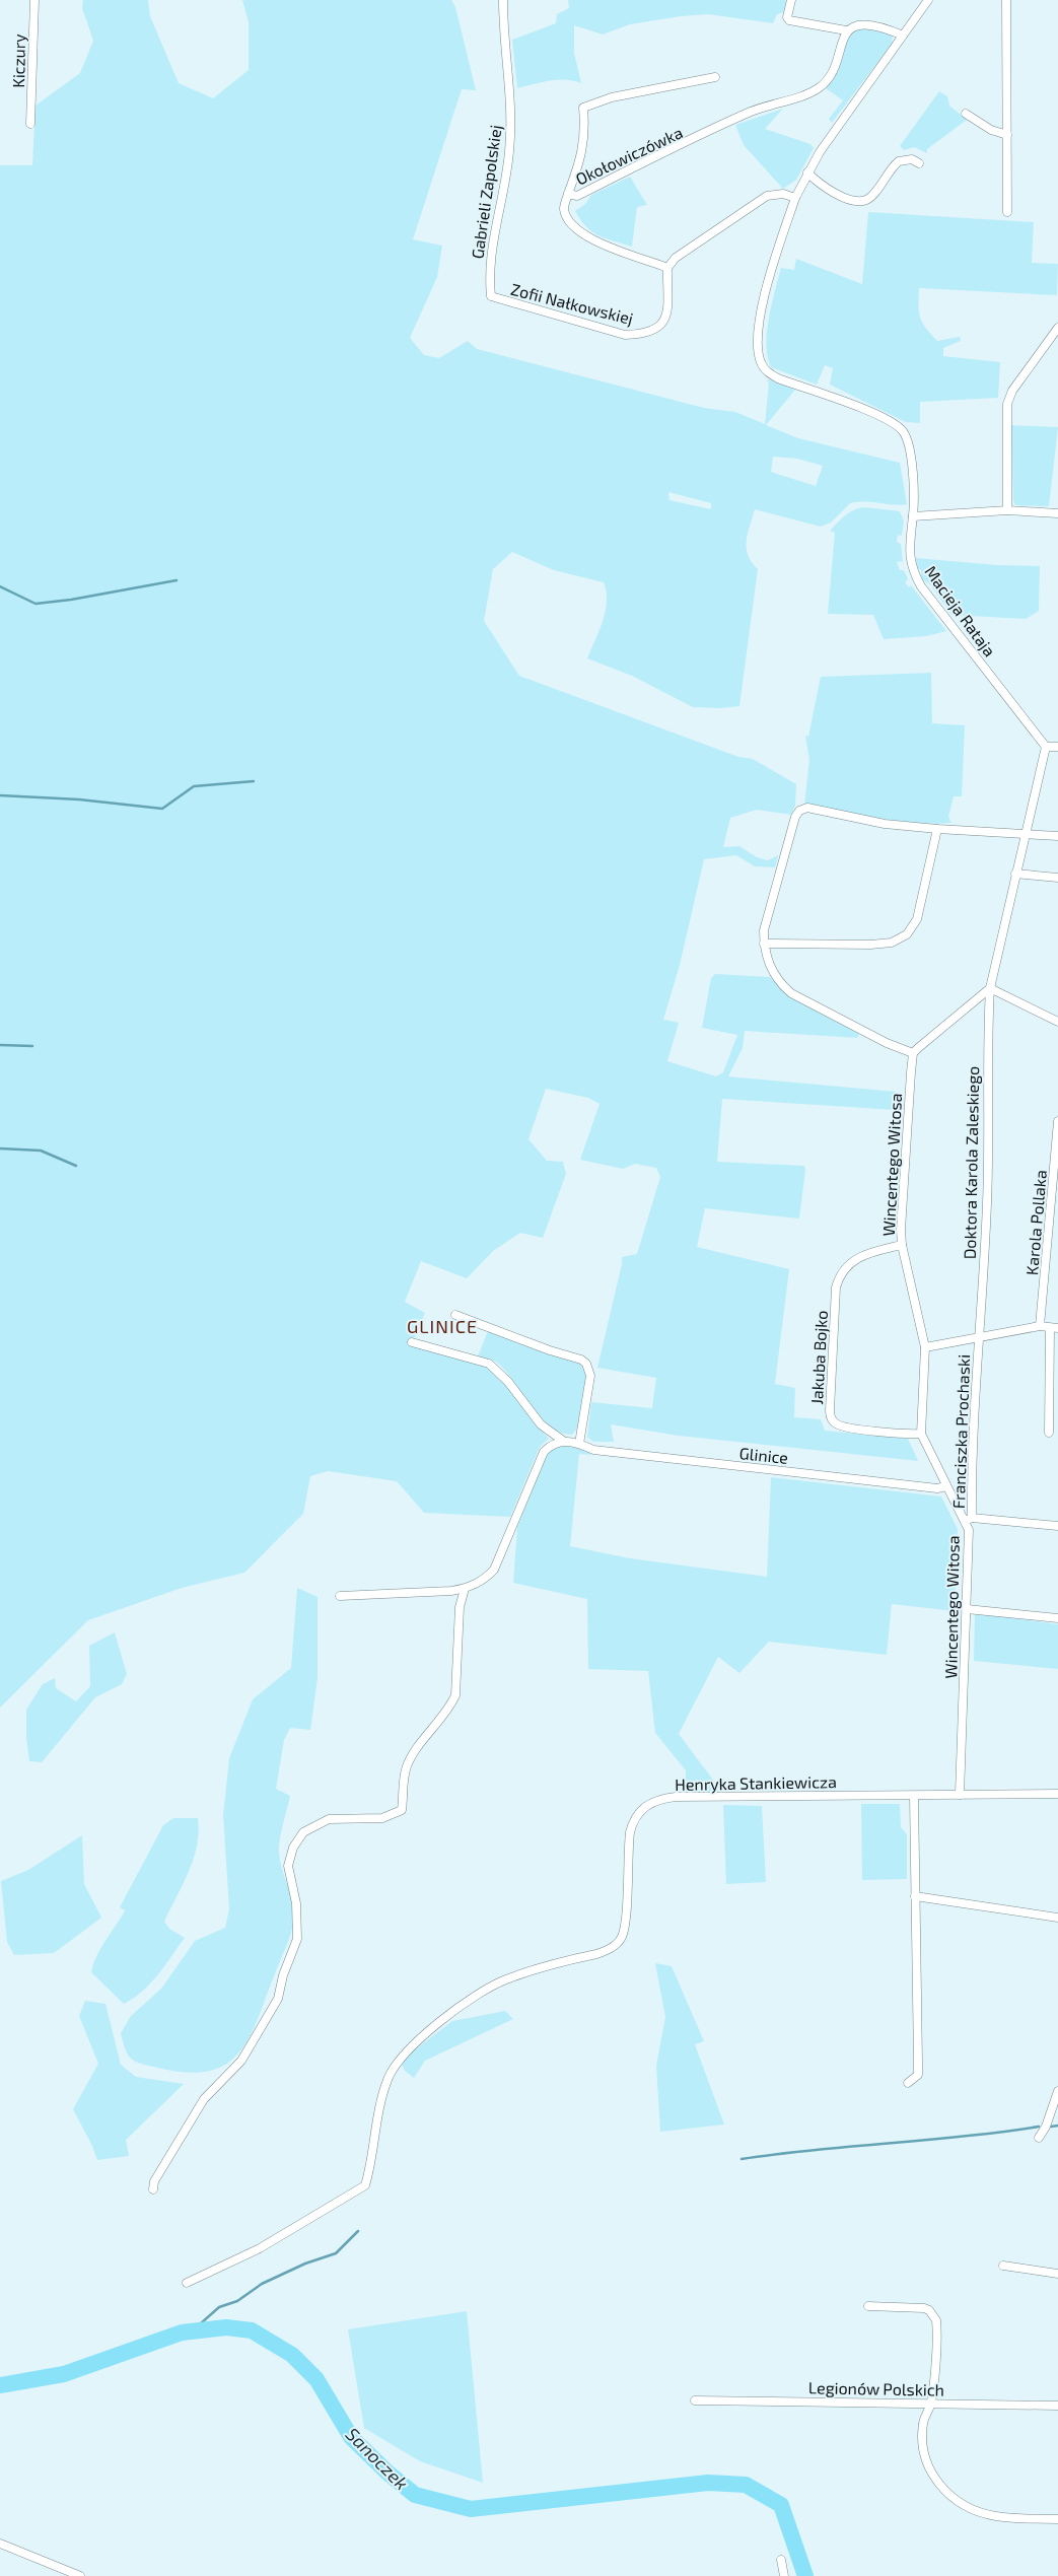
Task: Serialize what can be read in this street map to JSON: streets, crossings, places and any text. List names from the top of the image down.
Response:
{
  "streets": {
    "street": [
      "Kiczury",
      "Okołowiczówka",
      "Gabrieli Zapolskiej",
      "Zofii Nałkowskiej",
      "Macieja Rataja",
      "Doktora Karola Zaleskiego",
      "Wincentego Witosa",
      "Karola Pollaka",
      "Jakuba Bojko",
      "Franciszka Prochaski",
      "Glinice",
      "Henryka Stankiewicza",
      "Legionów Polskich"
    ]
  },
  "crossings": [
    ["Gabrieli Zapolskiej", "Zofii Nałkowskiej"],
    ["Doktora Karola Zaleskiego", "Franciszka Prochaski"],
    ["Wincentego Witosa", "Jakuba Bojko"],
    ["Wincentego Witosa", "Franciszka Prochaski"],
    ["Wincentego Witosa", "Glinice"],
    ["Wincentego Witosa", "Henryka Stankiewicza"]
  ],
  "districts": ["GLINICE"],
  "water": ["Sanoczek"]
}
